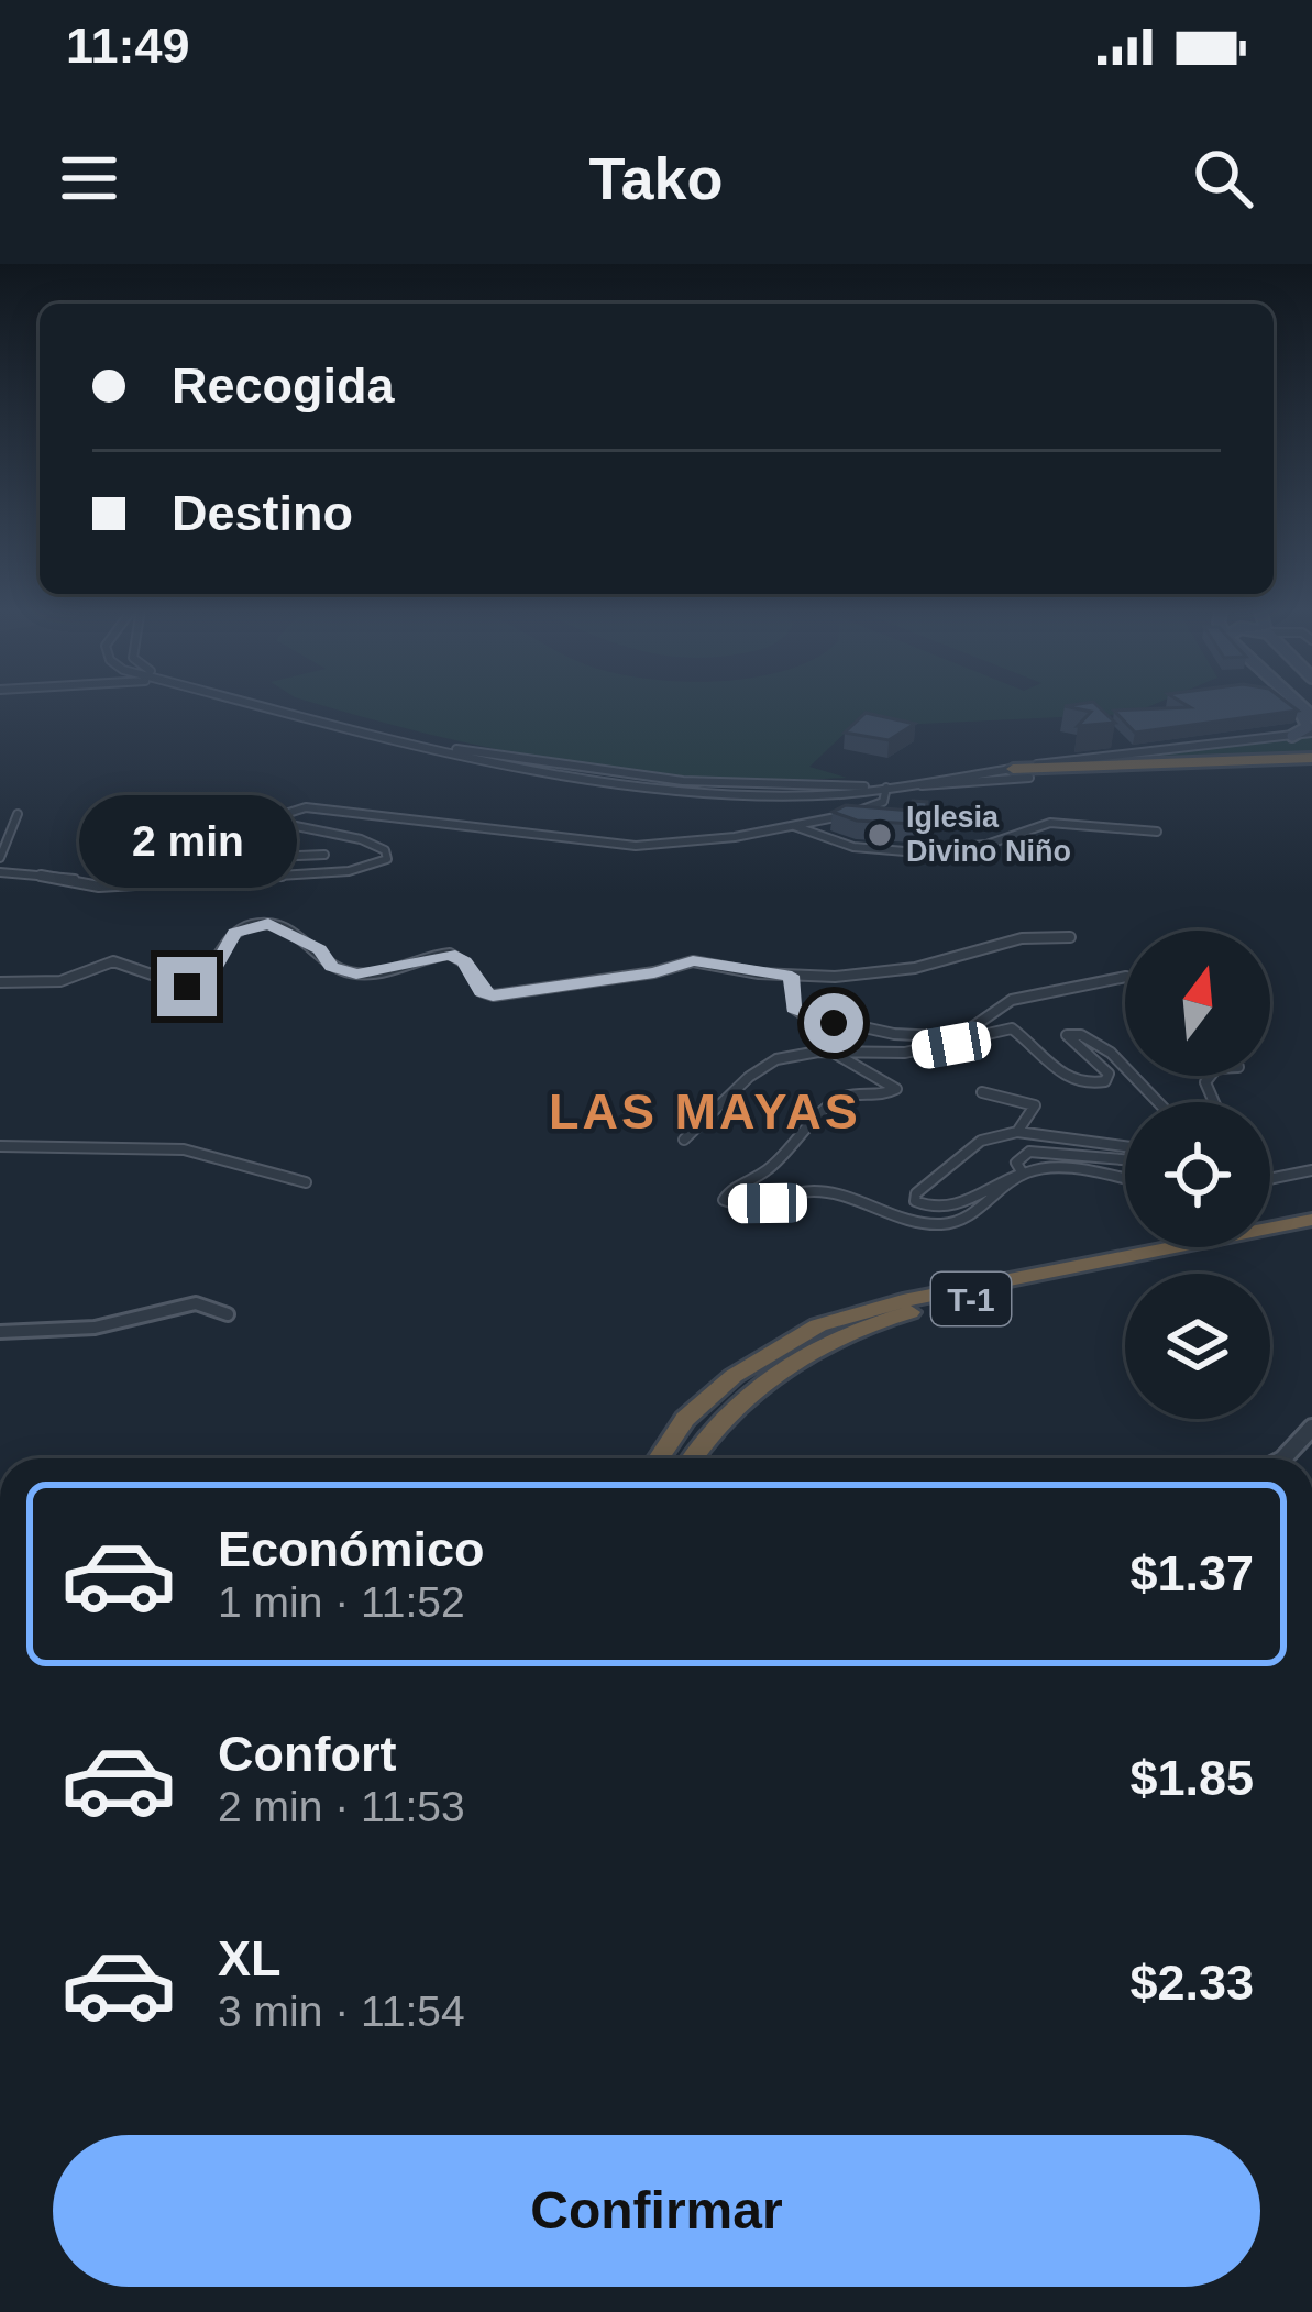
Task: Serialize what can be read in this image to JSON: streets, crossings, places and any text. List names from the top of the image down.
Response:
{
  "streets": {
    "highway": ["T-1"]
  },
  "districts": ["LAS MAYAS"],
  "places": ["Iglesia Divino Niño"],
  "north": "top",
  "page": {
    "status": "11:49",
    "header": "Tako",
    "banner": ["Recogida", "Destino"],
    "bubble": "2 min",
    "list": [
      {
        "name": "Económico",
        "note": "1 min · 11:52",
        "value": "$1.37"
      },
      {
        "name": "Confort",
        "note": "2 min · 11:53",
        "value": "$1.85"
      },
      {
        "name": "XL",
        "note": "3 min · 11:54",
        "value": "$2.33"
      }
    ],
    "buttons": "Confirmar"
  }
}
